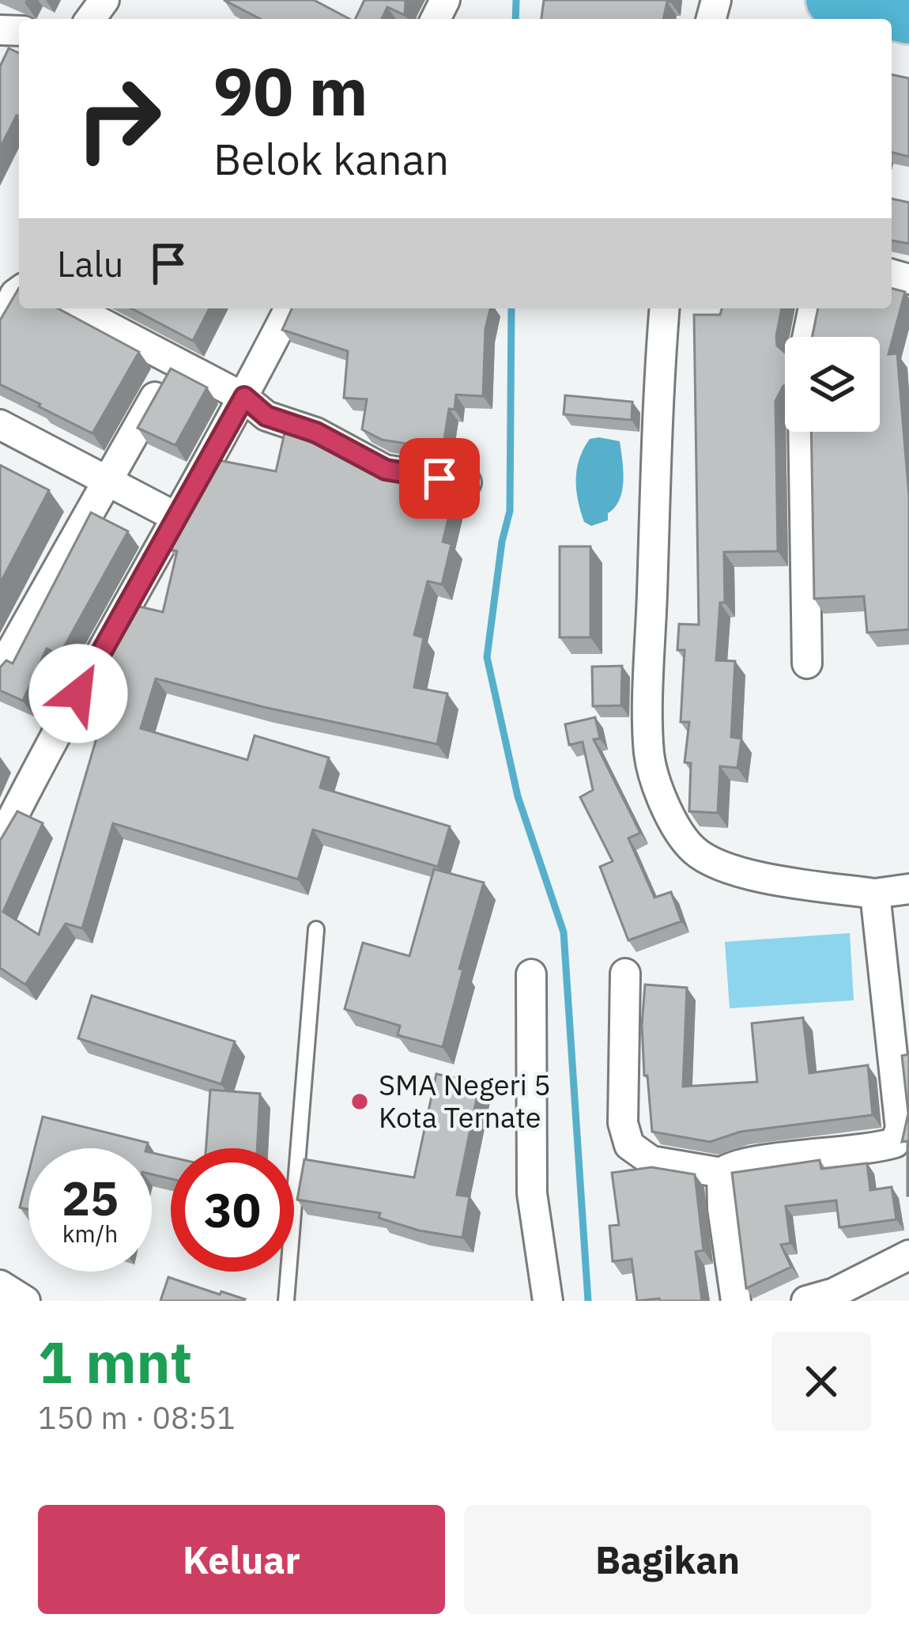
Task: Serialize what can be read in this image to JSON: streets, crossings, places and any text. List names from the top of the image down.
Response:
{
  "places": ["SMA Negeri 5 Kota Ternate"],
  "page": {
    "turn": ["90 m", "Belok kanan"],
    "then": "Lalu",
    "speed": "25 km/h",
    "limit": "30",
    "heading": ["1 mnt", "150 m · 08:51"],
    "buttons": ["Keluar", "Bagikan"]
  }
}
